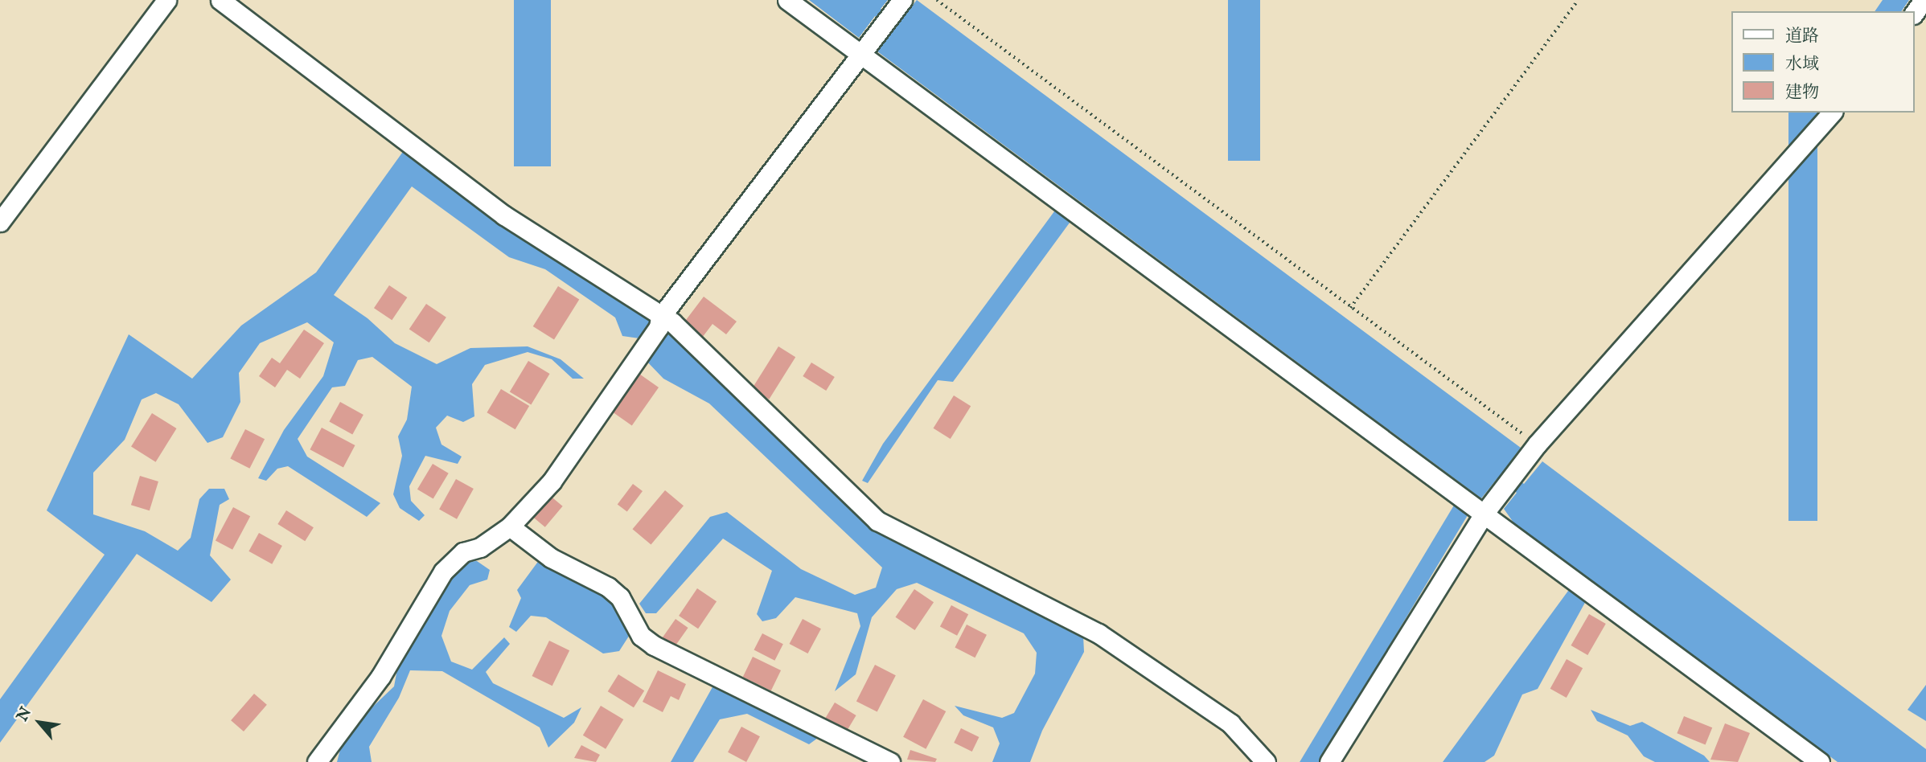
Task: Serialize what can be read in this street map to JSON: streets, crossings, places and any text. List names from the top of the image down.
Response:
{
  "legend": ["道路", "水域", "建物"],
  "north": "top left"
}
